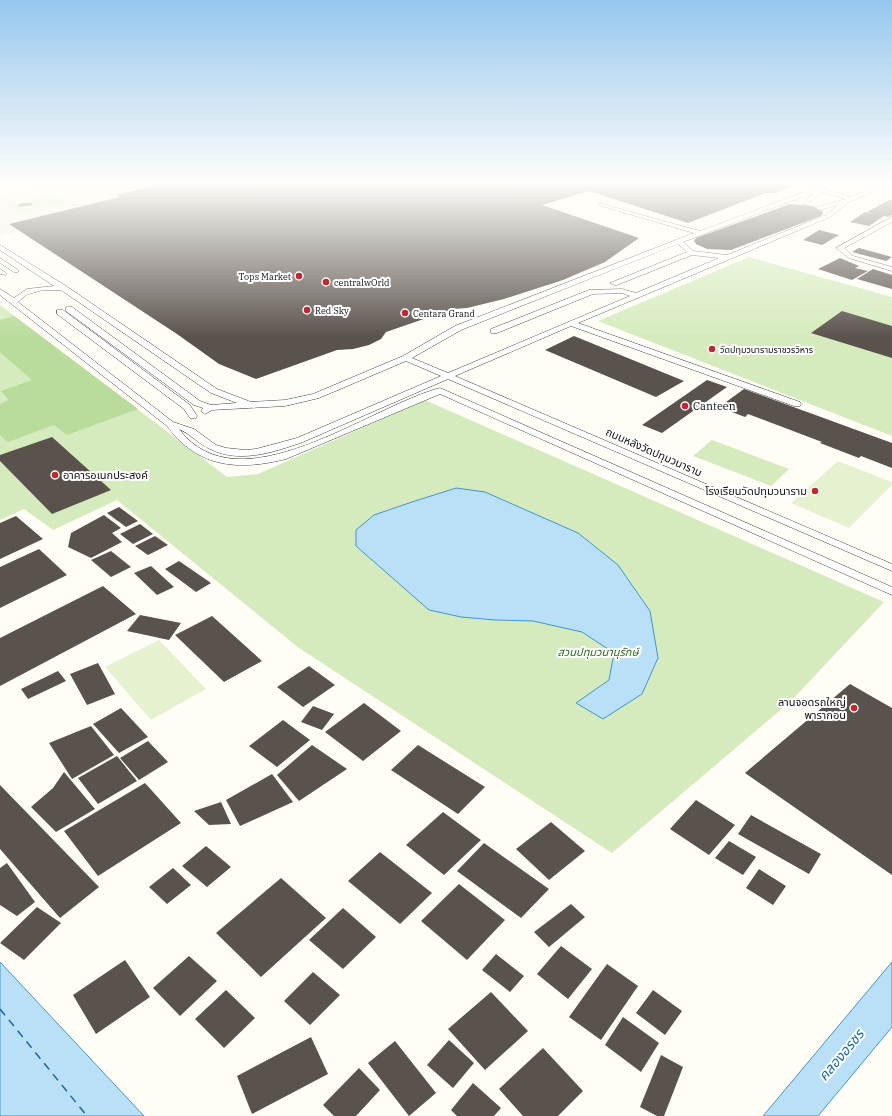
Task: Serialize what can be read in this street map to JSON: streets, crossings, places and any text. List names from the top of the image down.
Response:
{
  "streets": {
    "lane": ["ถนนหลังวัดปทุมวนาราม"]
  },
  "water": ["คลองอรชร"],
  "parks": ["สวนปทุมวนานุรักษ์"],
  "places": [
    "Tops Market",
    "centralwOrld",
    "Red Sky",
    "Centara Grand",
    "วัดปทุมวนารามราชวรวิหาร",
    "Canteen",
    "อาคารอเนกประสงค์",
    "โรงเรียนวัดปทุมวนาราม",
    "ลานจอดรถใหญ่ พารากอน"
  ]
}
